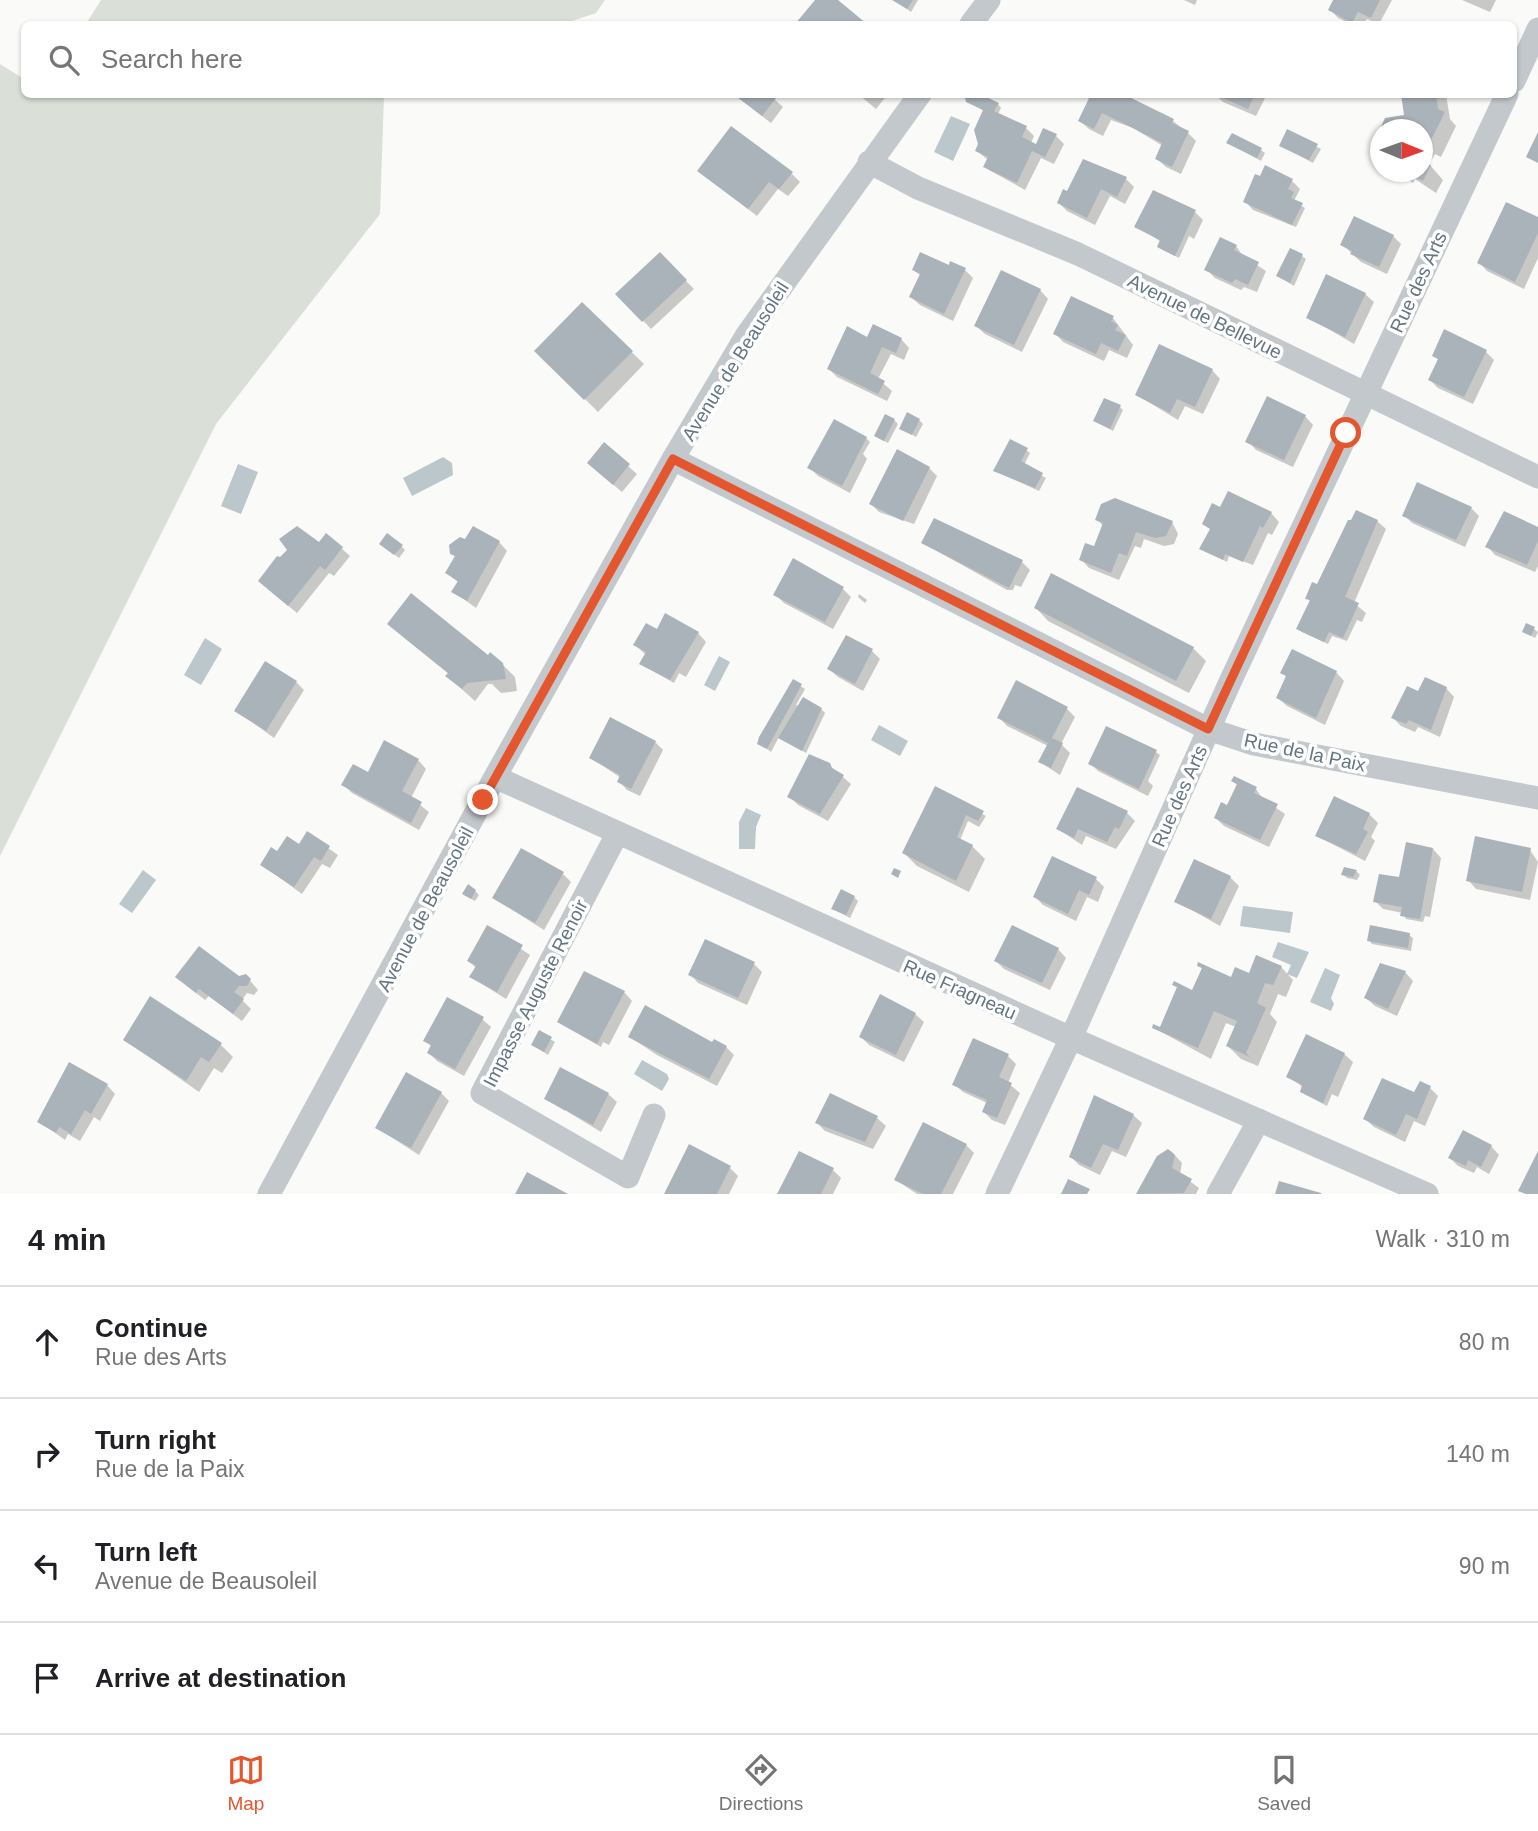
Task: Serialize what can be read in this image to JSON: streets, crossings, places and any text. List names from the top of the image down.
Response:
{
  "streets": {
    "street": [
      "Rue des Arts",
      "Avenue de Bellevue",
      "Avenue de Beausoleil",
      "Rue de la Paix",
      "Rue Fragneau",
      "Impasse Auguste Renoir"
    ]
  },
  "crossings": [
    ["Rue des Arts", "Avenue de Bellevue"],
    ["Rue des Arts", "Rue de la Paix"],
    ["Rue des Arts", "Rue Fragneau"],
    ["Avenue de Bellevue", "Avenue de Beausoleil"],
    ["Avenue de Beausoleil", "Rue de la Paix"],
    ["Avenue de Beausoleil", "Rue Fragneau"],
    ["Rue Fragneau", "Impasse Auguste Renoir"]
  ],
  "north": "right",
  "page": {
    "search": "Search here",
    "heading": ["4 min", "Walk · 310 m"],
    "list": [
      ["Continue", "Rue des Arts", "80 m"],
      ["Turn right", "Rue de la Paix", "140 m"],
      ["Turn left", "Avenue de Beausoleil", "90 m"],
      "Arrive at destination"
    ],
    "nav": ["Map", "Directions", "Saved"]
  }
}
